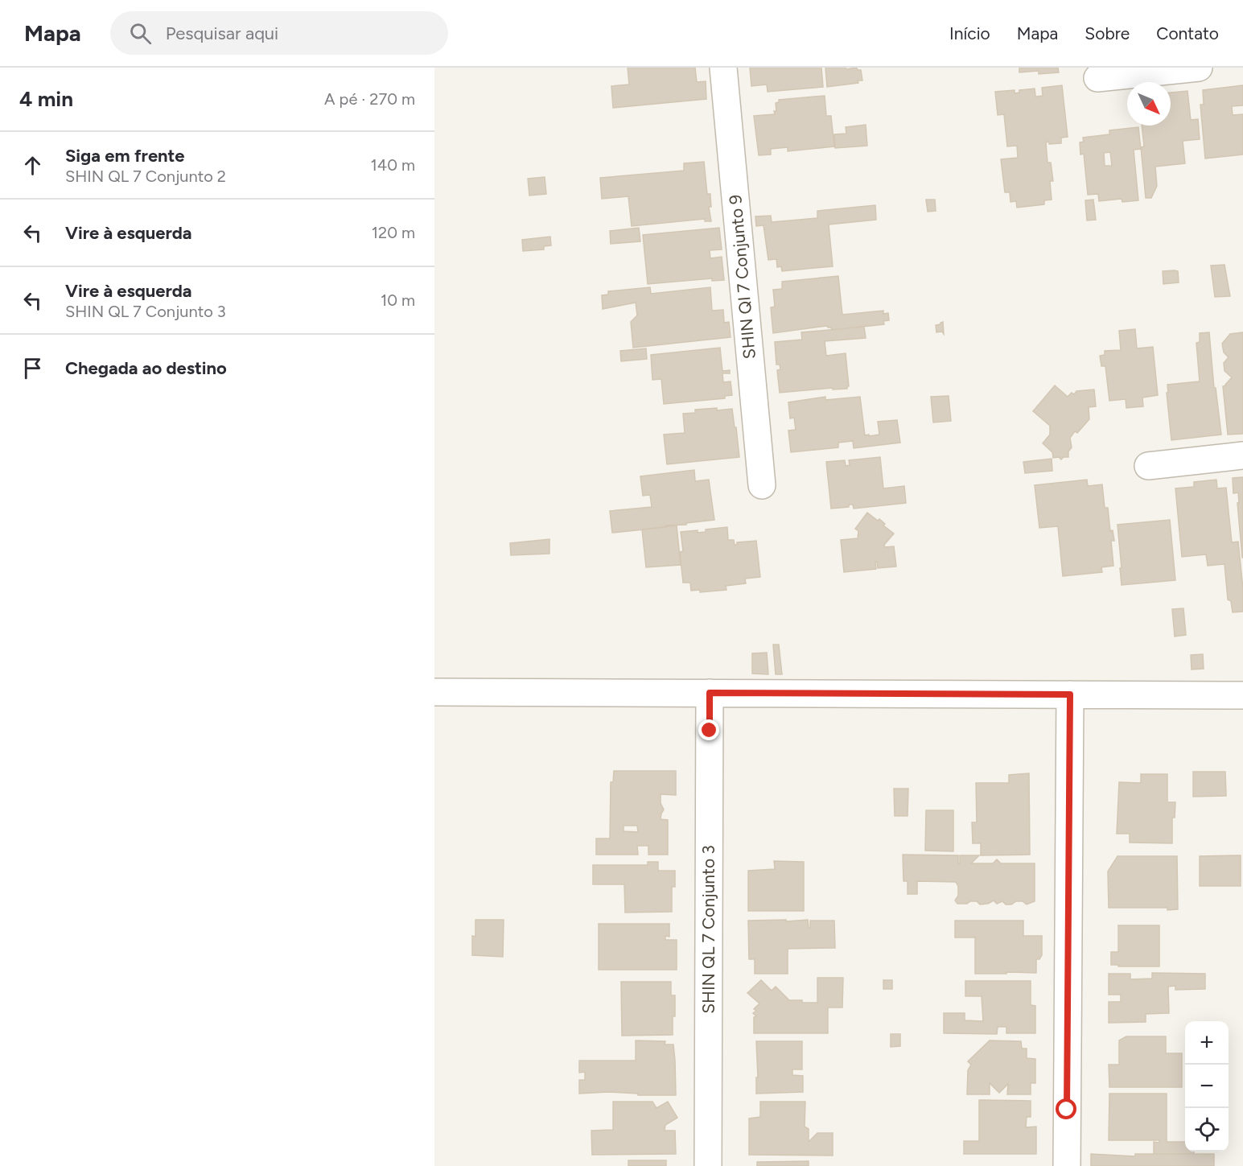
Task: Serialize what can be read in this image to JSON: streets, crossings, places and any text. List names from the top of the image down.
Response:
{
  "streets": {
    "street": ["SHIN QI 7 Conjunto 9", "SHIN QL 7 Conjunto 3"]
  },
  "north": "bottom right",
  "page": {
    "header": "Mapa",
    "search": "Pesquisar aqui",
    "nav": [
      "Início",
      "Mapa",
      "Sobre",
      "Contato"
    ],
    "heading": ["4 min", "A pé · 270 m"],
    "list": [
      ["Siga em frente", "SHIN QL 7 Conjunto 2", "140 m"],
      ["Vire à esquerda", "120 m"],
      ["Vire à esquerda", "SHIN QL 7 Conjunto 3", "10 m"],
      "Chegada ao destino"
    ],
    "map_buttons": ["+", "−"]
  }
}
